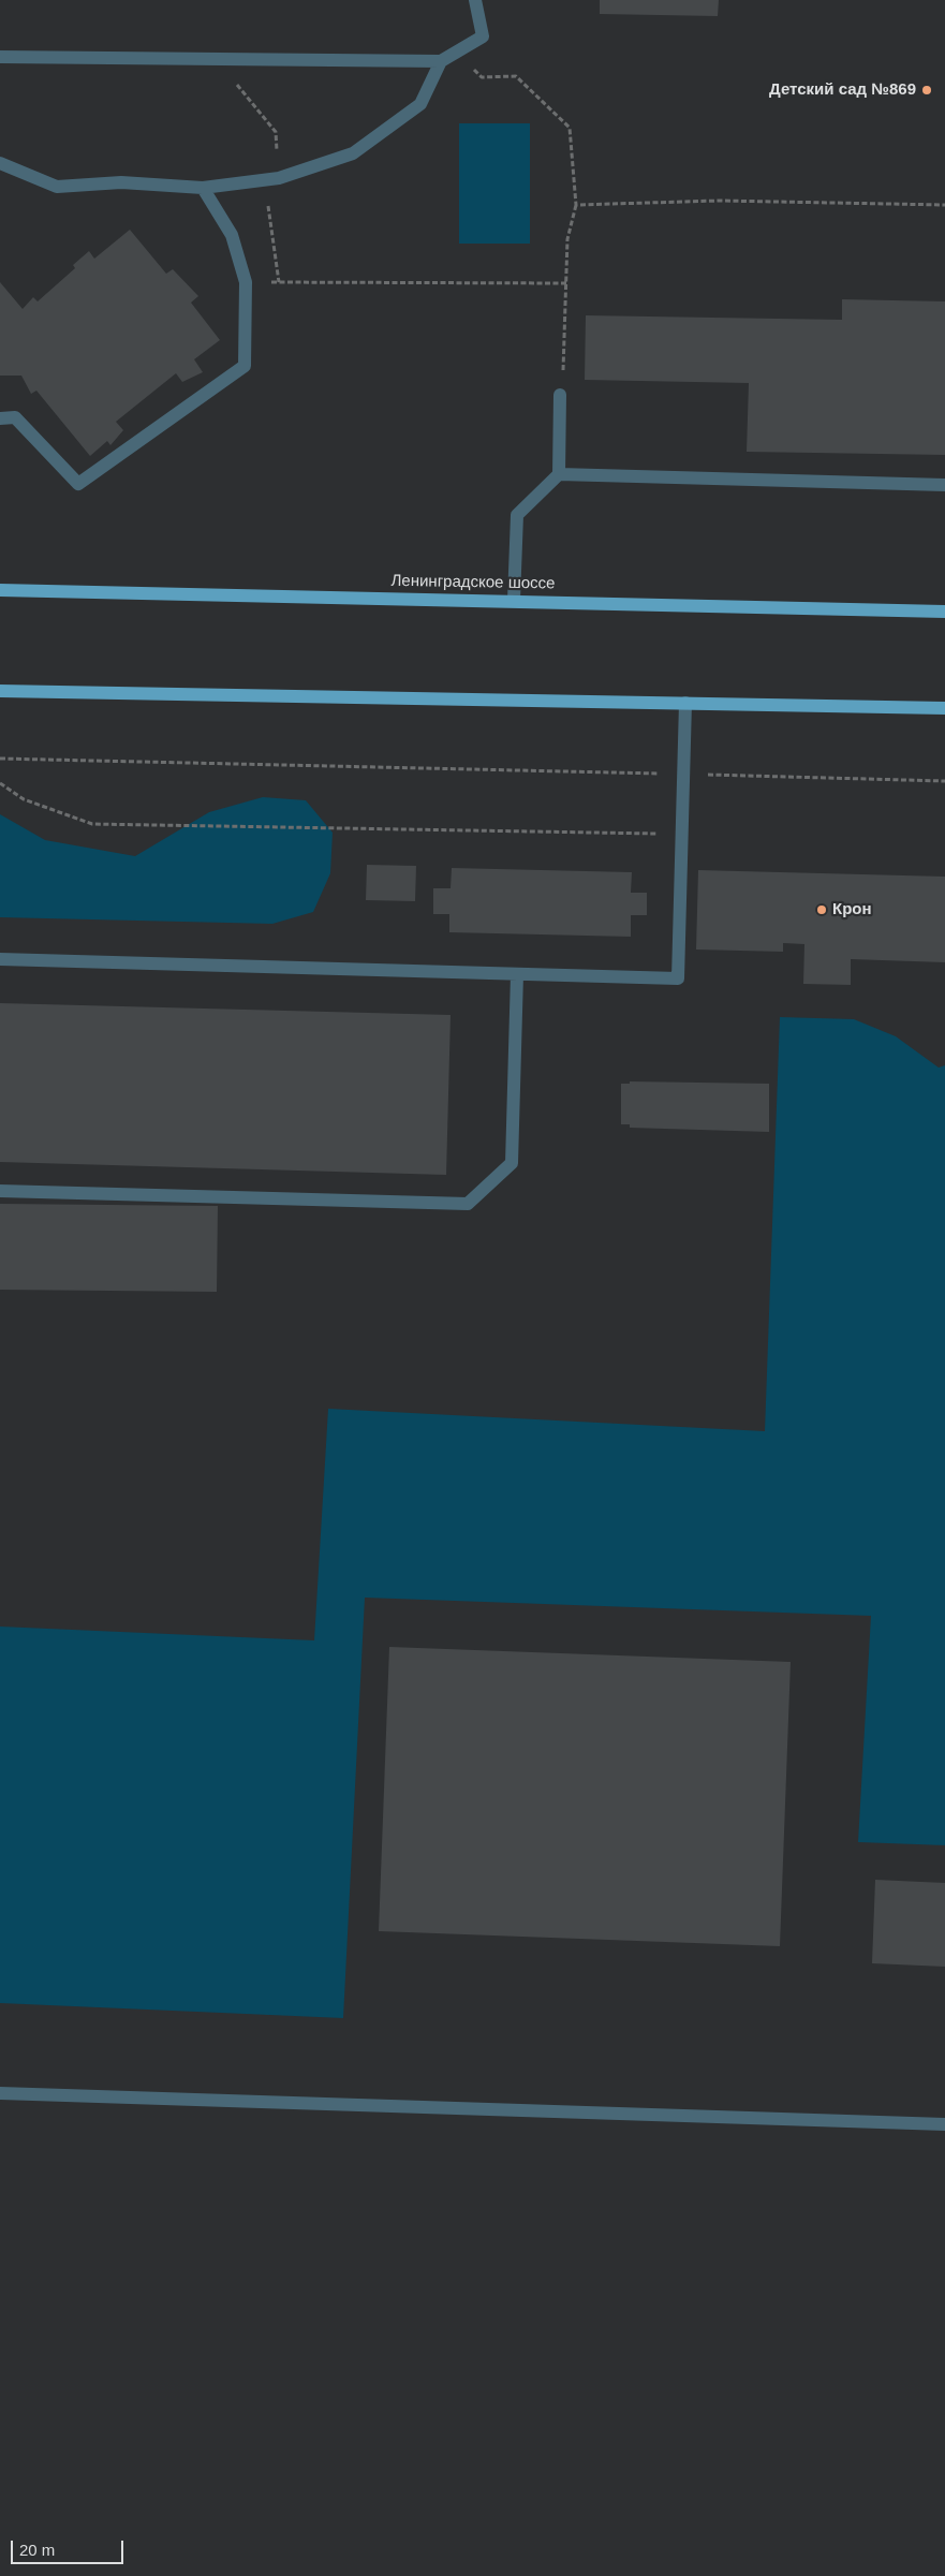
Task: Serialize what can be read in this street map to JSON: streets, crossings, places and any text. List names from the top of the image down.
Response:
{
  "streets": {
    "main road": ["Ленинградское шоссе"]
  },
  "places": ["Детский сад №869", "Крон"],
  "scale_bar": "20 m"
}
